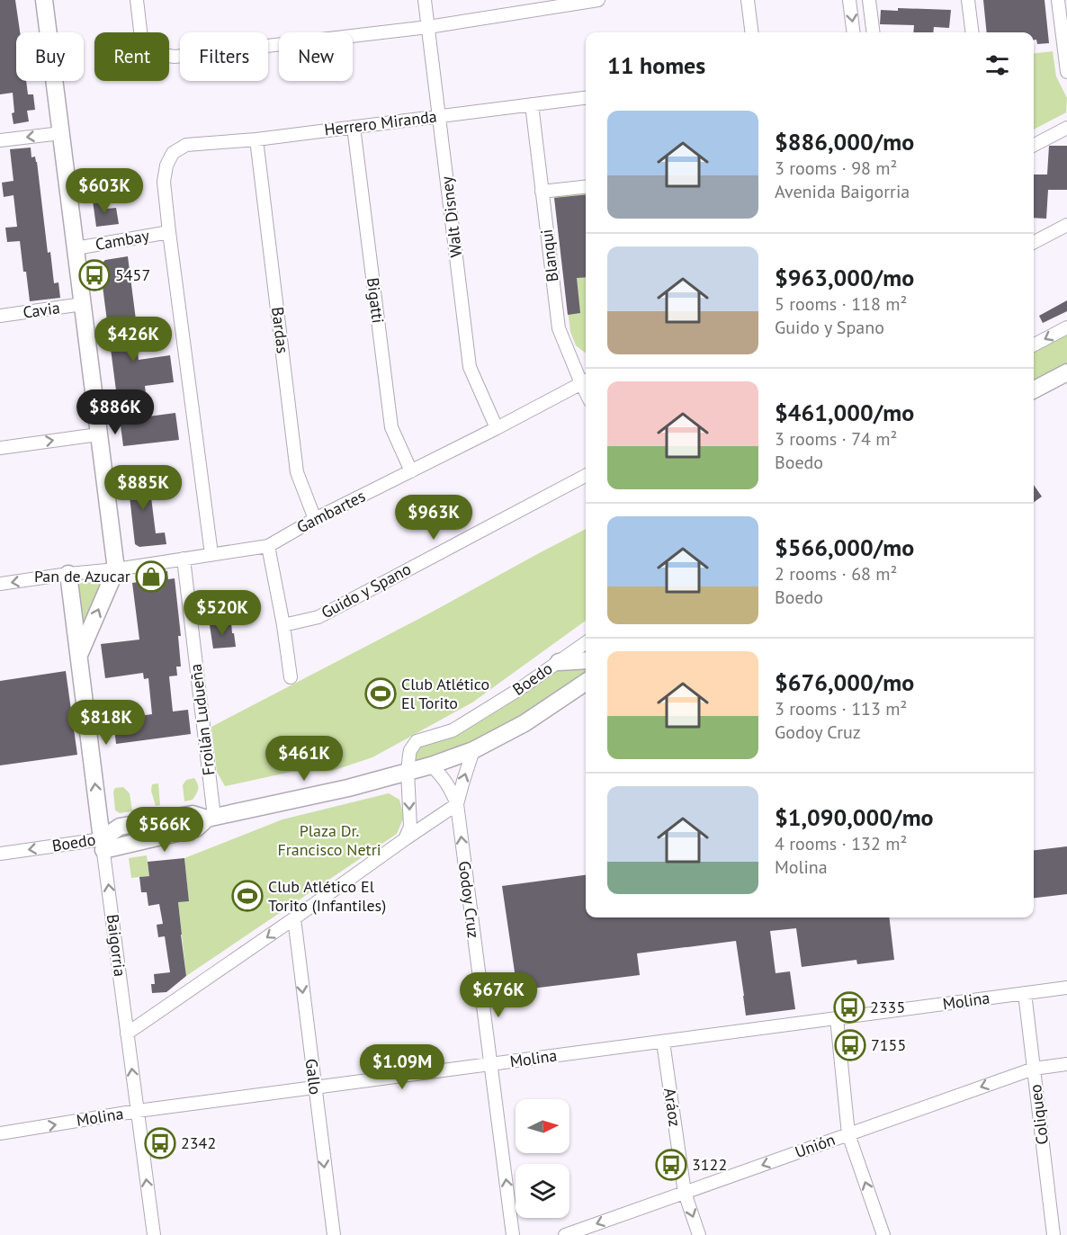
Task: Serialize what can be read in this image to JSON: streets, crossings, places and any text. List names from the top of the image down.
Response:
{
  "streets": {
    "main road": ["Boedo", "Baigorria"],
    "street": [
      "Herrero Miranda",
      "Walt Disney",
      "Cambay",
      "Blanqui",
      "Bigatti",
      "Cavia",
      "Bardas",
      "Gambartes",
      "Guido y Spano",
      "Froilán Ludueña",
      "Godoy Cruz",
      "Molina",
      "Gallo",
      "Aráoz",
      "Coliqueo",
      "Unión"
    ]
  },
  "crossings": [
    ["Herrero Miranda", "Walt Disney"],
    ["Herrero Miranda", "Cambay"],
    ["Herrero Miranda", "Blanqui"],
    ["Herrero Miranda", "Bigatti"],
    ["Herrero Miranda", "Bardas"],
    ["Walt Disney", "Gambartes"],
    ["Blanqui", "Gambartes"],
    ["Bigatti", "Gambartes"],
    ["Bardas", "Gambartes"],
    ["Gambartes", "Froilán Ludueña"],
    ["Gambartes", "Baigorria"],
    ["Boedo", "Froilán Ludueña"],
    ["Boedo", "Godoy Cruz"],
    ["Boedo", "Baigorria"],
    ["Godoy Cruz", "Molina"],
    ["Baigorria", "Molina"],
    ["Molina", "Gallo"],
    ["Molina", "Aráoz"],
    ["Molina", "Coliqueo"],
    ["Aráoz", "Unión"],
    ["Coliqueo", "Unión"]
  ],
  "one_way": [
    "Godoy Cruz",
    "Baigorria",
    "Gallo",
    "Unión"
  ],
  "parks": ["Plaza Dr. Francisco Netri"],
  "places": {
    "bus stop": [
      "5457",
      "2335",
      "7155",
      "2342",
      "3122"
    ],
    "shop": ["Pan de Azucar"],
    "sports": ["Club Atlético El Torito", "Club Atlético El Torito (Infantiles)"]
  },
  "north": "right",
  "page": {
    "chip": [
      "Buy",
      "Rent",
      "Filters",
      "New"
    ],
    "heading": "11 homes",
    "list": [
      {
        "name": "$886,000/mo",
        "note": "3 rooms · 98 m² · Avenida Baigorria"
      },
      {
        "name": "$963,000/mo",
        "note": "5 rooms · 118 m² · Guido y Spano"
      },
      {
        "name": "$461,000/mo",
        "note": "3 rooms · 74 m² · Boedo"
      },
      {
        "name": "$566,000/mo",
        "note": "2 rooms · 68 m² · Boedo"
      },
      {
        "name": "$676,000/mo",
        "note": "3 rooms · 113 m² · Godoy Cruz"
      },
      {
        "name": "$1,090,000/mo",
        "note": "4 rooms · 132 m² · Molina"
      }
    ],
    "price": [
      "$603K",
      "$426K",
      "$886K",
      "$885K",
      "$963K",
      "$520K",
      "$818K",
      "$461K",
      "$566K",
      "$676K",
      "$1.09M"
    ]
  }
}
